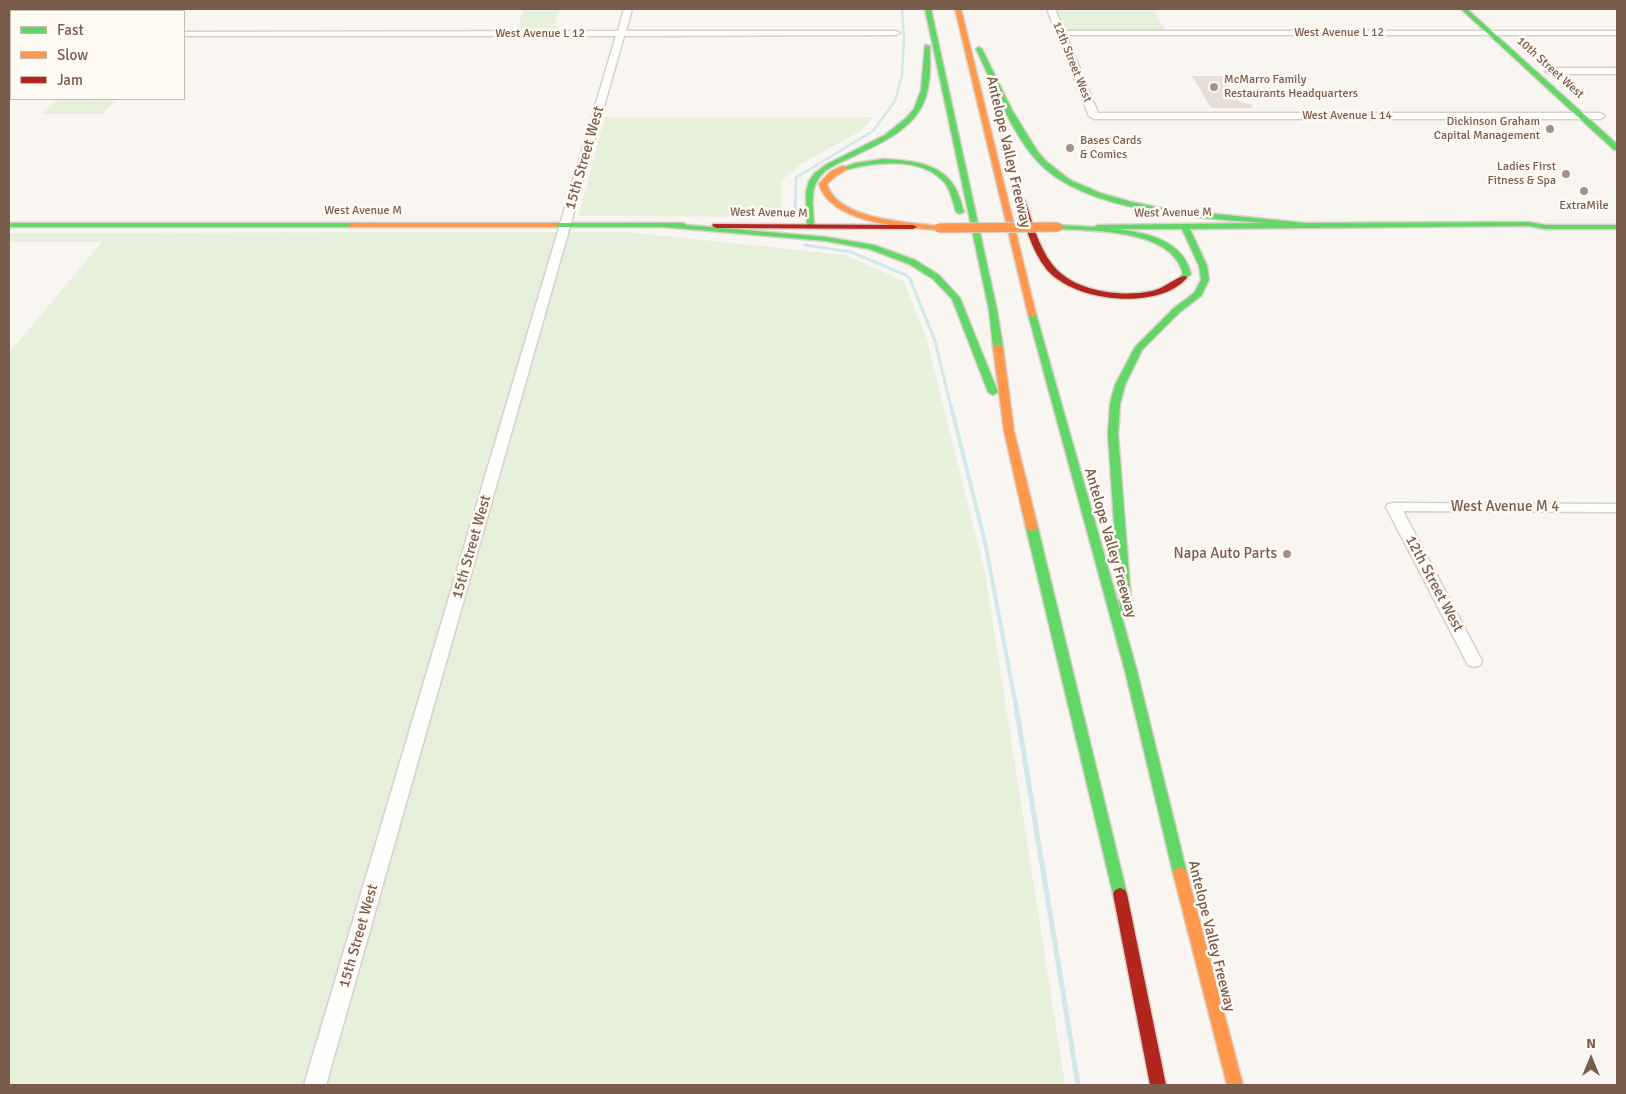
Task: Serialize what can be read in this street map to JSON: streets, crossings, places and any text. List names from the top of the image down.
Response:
{
  "streets": {
    "main road": ["10th Street West", "Antelope Valley Freeway", "West Avenue M"],
    "street": [
      "West Avenue L 12",
      "12th Street West",
      "West Avenue L 14",
      "15th Street West",
      "West Avenue M 4"
    ]
  },
  "crossings": [
    ["West Avenue L 12", "12th Street West"],
    ["West Avenue L 12", "10th Street West"],
    ["West Avenue L 12", "15th Street West"],
    ["12th Street West", "West Avenue L 14"],
    ["12th Street West", "West Avenue M 4"],
    ["10th Street West", "West Avenue L 14"],
    ["15th Street West", "West Avenue M"]
  ],
  "places": [
    "McMarro Family Restaurants Headquarters",
    "Dickinson Graham Capital Management",
    "Bases Cards & Comics",
    "Ladies First Fitness & Spa",
    "ExtraMile",
    "Napa Auto Parts"
  ],
  "legend": ["Fast", "Slow", "Jam"],
  "north": "top"
}
